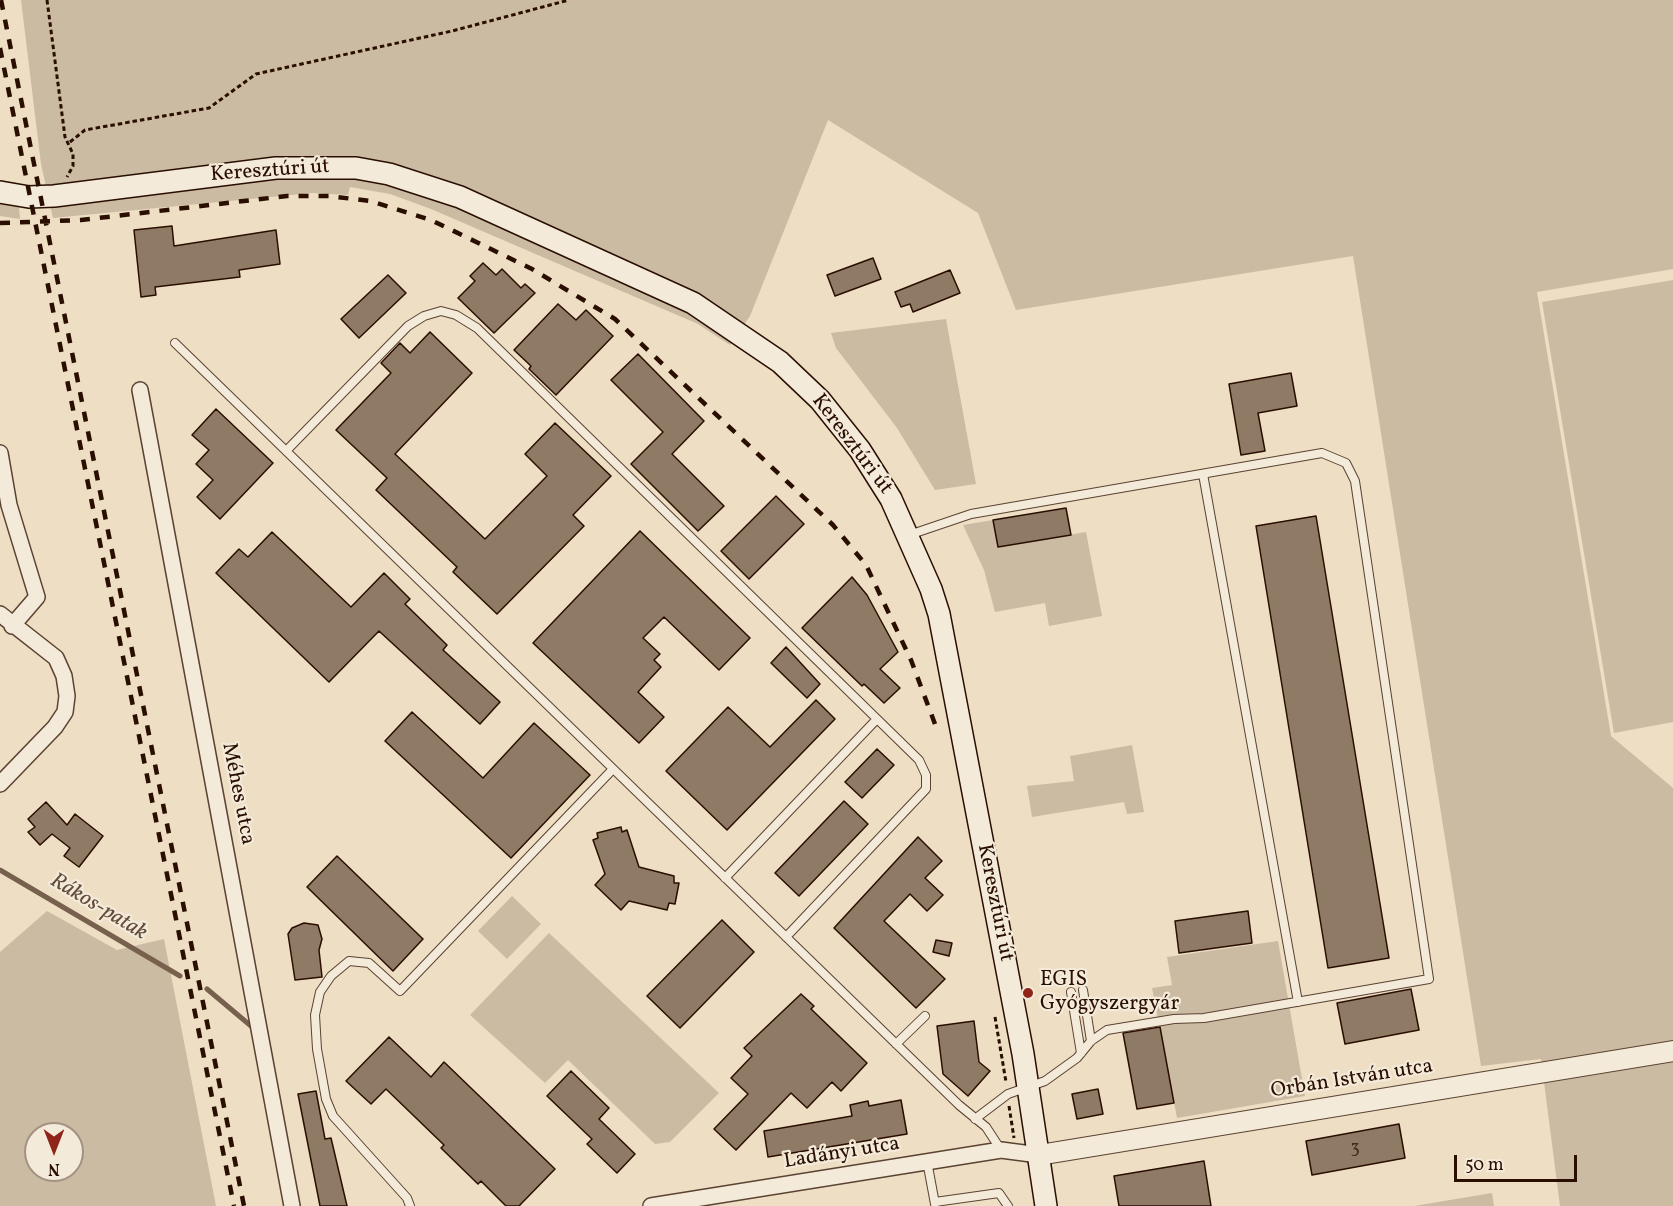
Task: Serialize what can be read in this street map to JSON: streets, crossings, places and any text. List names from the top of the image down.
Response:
{
  "streets": {
    "main road": ["Keresztúri út"],
    "street": ["Méhes utca", "Orbán István utca", "Ladányi utca"]
  },
  "crossings": [
    ["Keresztúri út", "Orbán István utca"],
    ["Keresztúri út", "Ladányi utca"],
    ["Orbán István utca", "Ladányi utca"]
  ],
  "water": ["Rákos-patak"],
  "places": ["EGIS Gyógyszergyár"],
  "house_numbers": ["3"],
  "scale_bar": "50 m",
  "north": "bottom"
}
